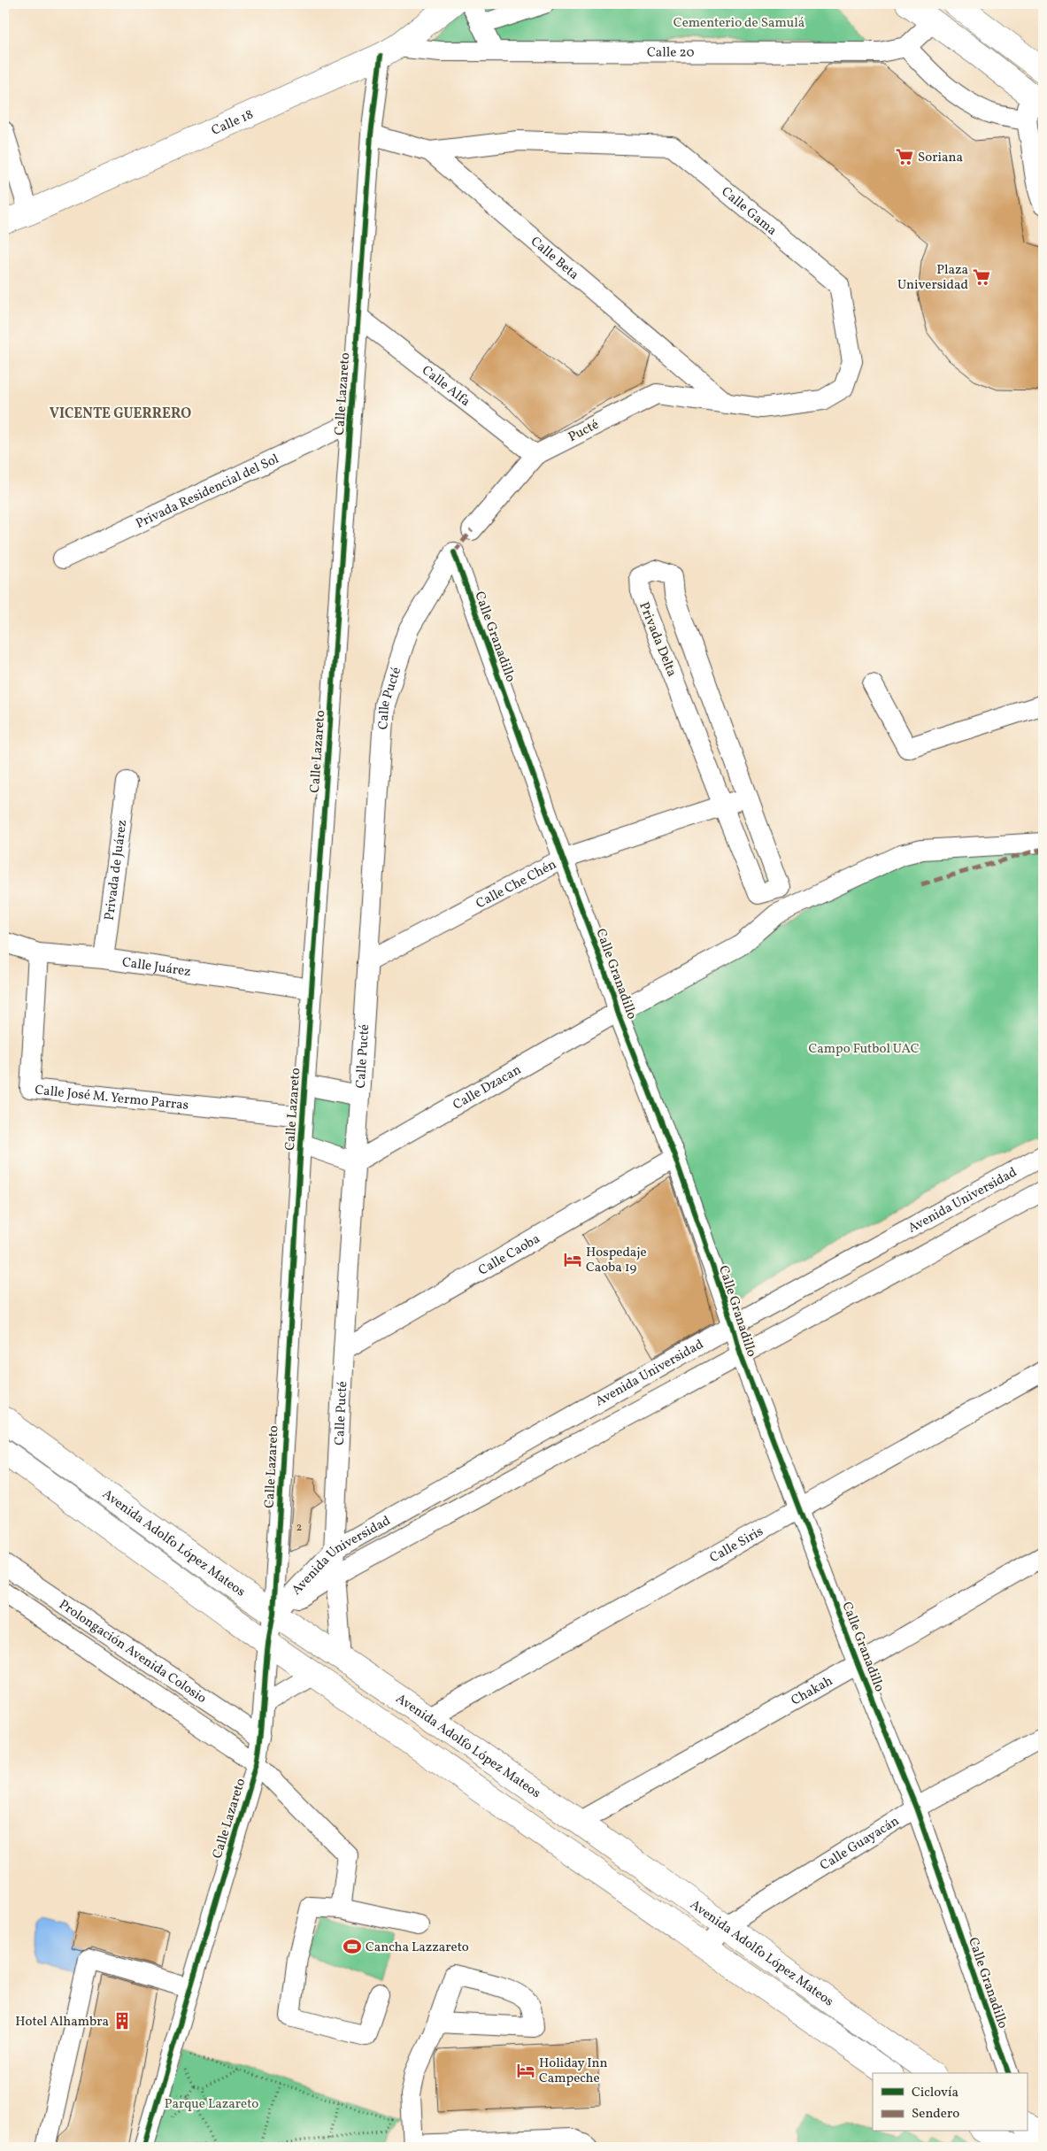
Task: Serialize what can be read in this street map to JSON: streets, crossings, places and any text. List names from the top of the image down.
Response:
{
  "streets": {
    "main road": ["Calle 18", "Avenida Adolfo López Mateos"],
    "street": [
      "Calle 20",
      "Calle Gama",
      "Calle Beta",
      "Calle Alfa",
      "Calle Lazareto",
      "Pucté",
      "Privada Residencial del Sol",
      "Calle Granadillo",
      "Privada Delta",
      "Calle Pucté",
      "Privada de Juárez",
      "Calle Che Chén",
      "Calle Juárez",
      "Calle Dzacan",
      "Calle José M. Yermo Parras",
      "Avenida Universidad",
      "Calle Caoba",
      "Calle Siris",
      "Prolongación Avenida Colosio",
      "Chakah",
      "Calle Guayacán"
    ]
  },
  "crossings": [
    ["Calle 20", "Calle 18"],
    ["Calle 20", "Calle Lazareto"],
    ["Calle 18", "Calle Lazareto"],
    ["Calle Gama", "Calle Beta"],
    ["Calle Gama", "Pucté"],
    ["Calle Beta", "Calle Lazareto"],
    ["Calle Beta", "Pucté"],
    ["Calle Alfa", "Calle Lazareto"],
    ["Calle Alfa", "Pucté"],
    ["Calle Lazareto", "Privada Residencial del Sol"],
    ["Calle Lazareto", "Calle Juárez"],
    ["Calle Lazareto", "Calle José M. Yermo Parras"],
    ["Calle Lazareto", "Avenida Universidad"],
    ["Calle Lazareto", "Avenida Adolfo López Mateos"],
    ["Calle Lazareto", "Prolongación Avenida Colosio"],
    ["Calle Granadillo", "Calle Pucté"],
    ["Calle Granadillo", "Calle Che Chén"],
    ["Calle Granadillo", "Calle Dzacan"],
    ["Calle Granadillo", "Avenida Universidad"],
    ["Calle Granadillo", "Calle Caoba"],
    ["Calle Granadillo", "Calle Siris"],
    ["Calle Granadillo", "Chakah"],
    ["Calle Granadillo", "Calle Guayacán"],
    ["Privada Delta", "Calle Che Chén"],
    ["Calle Pucté", "Calle Che Chén"],
    ["Calle Pucté", "Calle Dzacan"],
    ["Calle Pucté", "Avenida Universidad"],
    ["Calle Pucté", "Calle Caoba"],
    ["Calle Pucté", "Avenida Adolfo López Mateos"],
    ["Privada de Juárez", "Calle Juárez"],
    ["Calle Juárez", "Calle José M. Yermo Parras"],
    ["Avenida Universidad", "Avenida Adolfo López Mateos"],
    ["Avenida Adolfo López Mateos", "Calle Siris"],
    ["Avenida Adolfo López Mateos", "Chakah"],
    ["Avenida Adolfo López Mateos", "Calle Guayacán"]
  ],
  "districts": ["VICENTE GUERRERO"],
  "parks": ["Cementerio de Samulá", "Campo Futbol UAC", "Parque Lazareto"],
  "places": {
    "supermarket": ["Soriana", "Plaza Universidad"],
    "hotel": ["Hospedaje Caoba 19", "Holiday Inn Campeche"],
    "sports": ["Cancha Lazzareto"],
    "building": ["Hotel Alhambra"]
  },
  "house_numbers": ["2"],
  "legend": ["Ciclovía", "Sendero"]
}
